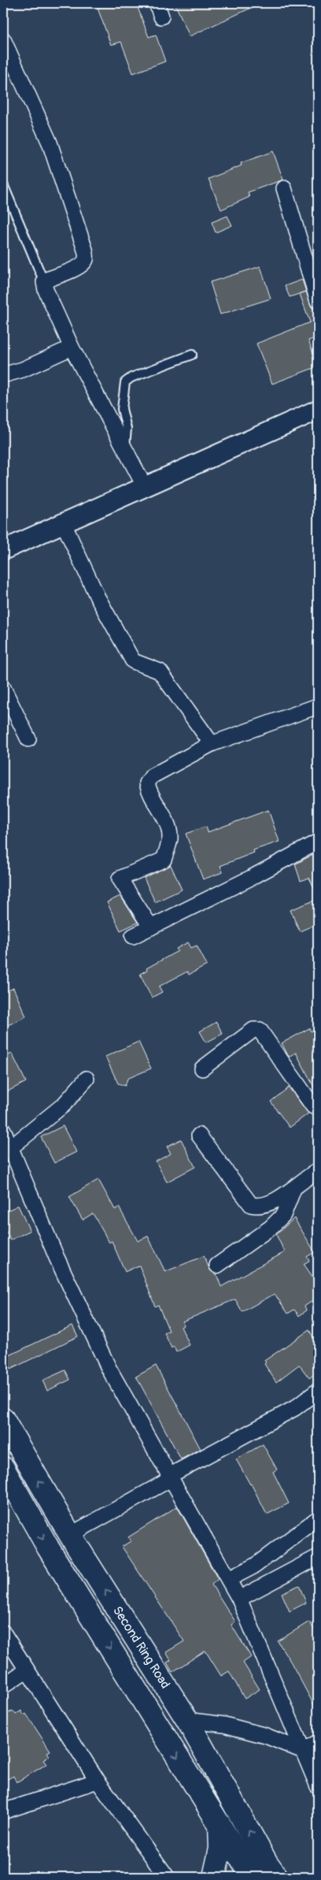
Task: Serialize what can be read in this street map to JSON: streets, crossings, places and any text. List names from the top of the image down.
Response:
{
  "streets": {
    "highway": ["Second Ring Road"]
  }
}
